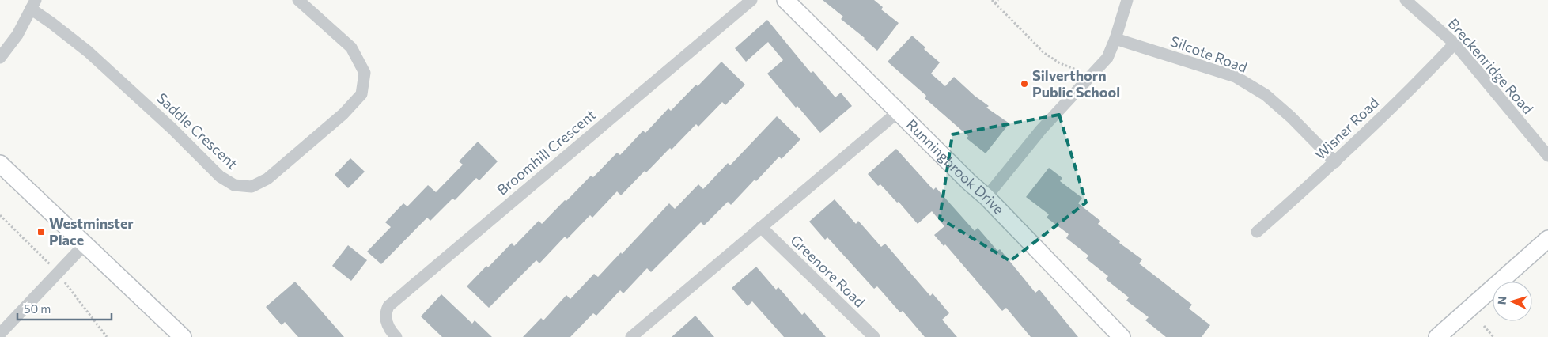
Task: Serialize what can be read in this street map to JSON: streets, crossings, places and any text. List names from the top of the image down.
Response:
{
  "streets": {
    "street": [
      "Silcote Road",
      "Breckenridge Road",
      "Wisner Road",
      "Saddle Crescent",
      "Broomhill Crescent",
      "Runningbrook Drive",
      "Greenore Road"
    ]
  },
  "crossings": [
    ["Silcote Road", "Wisner Road"],
    ["Breckenridge Road", "Wisner Road"]
  ],
  "places": {
    "other": ["Silverthorn Public School"],
    "transit": ["Westminster Place"]
  },
  "scale_bar": "50 m",
  "north": "left"
}
